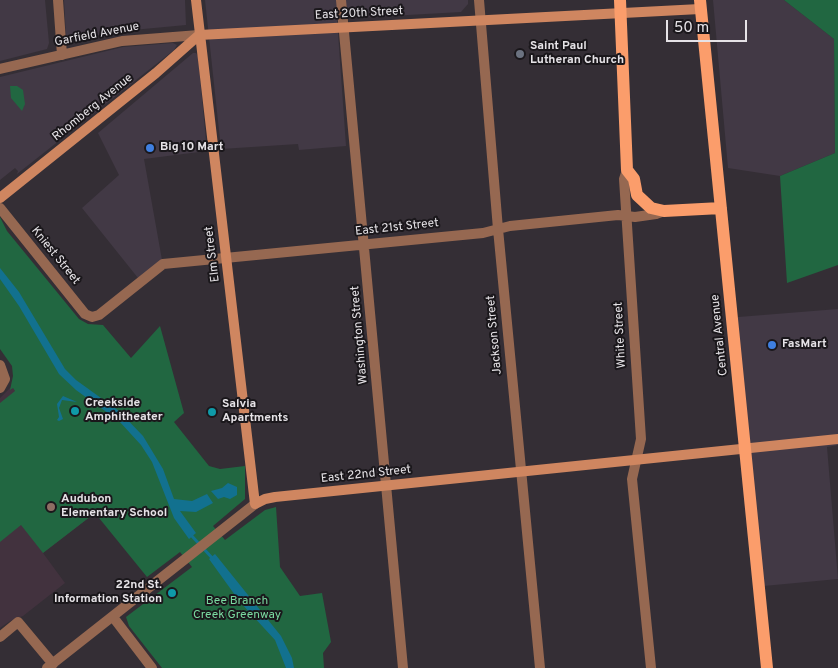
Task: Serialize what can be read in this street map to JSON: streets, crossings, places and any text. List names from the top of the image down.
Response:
{
  "streets": {
    "main road": ["East 21st Street", "White Street", "Central Avenue"],
    "street": [
      "East 20th Street",
      "Garfield Avenue",
      "Rhomberg Avenue",
      "Elm Street",
      "Kniest Street",
      "Washington Street",
      "Jackson Street",
      "East 22nd Street"
    ]
  },
  "crossings": [
    ["East 20th Street", "Garfield Avenue"],
    ["East 20th Street", "Rhomberg Avenue"],
    ["East 20th Street", "Elm Street"],
    ["East 20th Street", "Washington Street"],
    ["East 20th Street", "Jackson Street"],
    ["East 20th Street", "White Street"],
    ["East 20th Street", "Central Avenue"],
    ["Garfield Avenue", "Rhomberg Avenue"],
    ["Garfield Avenue", "Elm Street"],
    ["Rhomberg Avenue", "Elm Street"],
    ["East 21st Street", "Elm Street"],
    ["East 21st Street", "Kniest Street"],
    ["East 21st Street", "Washington Street"],
    ["East 21st Street", "Jackson Street"],
    ["East 21st Street", "White Street"],
    ["East 21st Street", "Central Avenue"],
    ["Elm Street", "East 22nd Street"],
    ["Washington Street", "East 22nd Street"],
    ["Jackson Street", "East 22nd Street"],
    ["White Street", "East 22nd Street"],
    ["Central Avenue", "East 22nd Street"]
  ],
  "parks": ["Bee Branch Creek Greenway"],
  "places": [
    "Saint Paul Lutheran Church",
    "Big 10 Mart",
    "FasMart",
    "Creekside Amphitheater",
    "Salvia Apartments",
    "Audubon Elementary School",
    "22nd St. Information Station"
  ],
  "scale_bar": "50 m"
}
